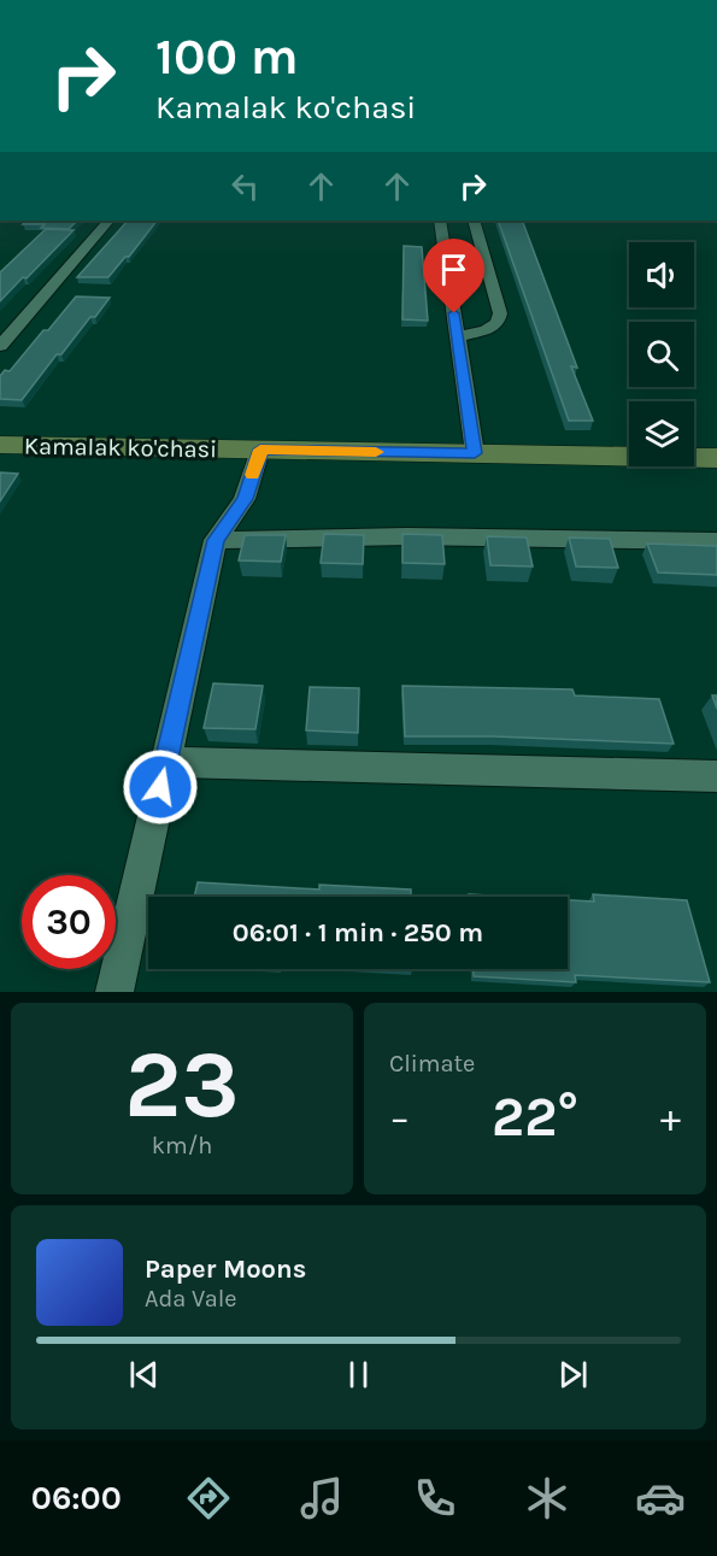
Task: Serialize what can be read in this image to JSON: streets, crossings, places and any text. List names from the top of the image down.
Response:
{
  "streets": {
    "main road": ["Kamalak ko'chasi"]
  },
  "page": {
    "turn": ["100 m", "Kamalak ko'chasi"],
    "limit": "30",
    "trip": "06:01 · 1 min · 250 m",
    "tile": [
      ["23", "km/h"],
      "Climate"
    ],
    "heat": ["−", "22°", "+"],
    "song": ["Paper Moons", "Ada Vale"],
    "tabs": "06:00"
  }
}
